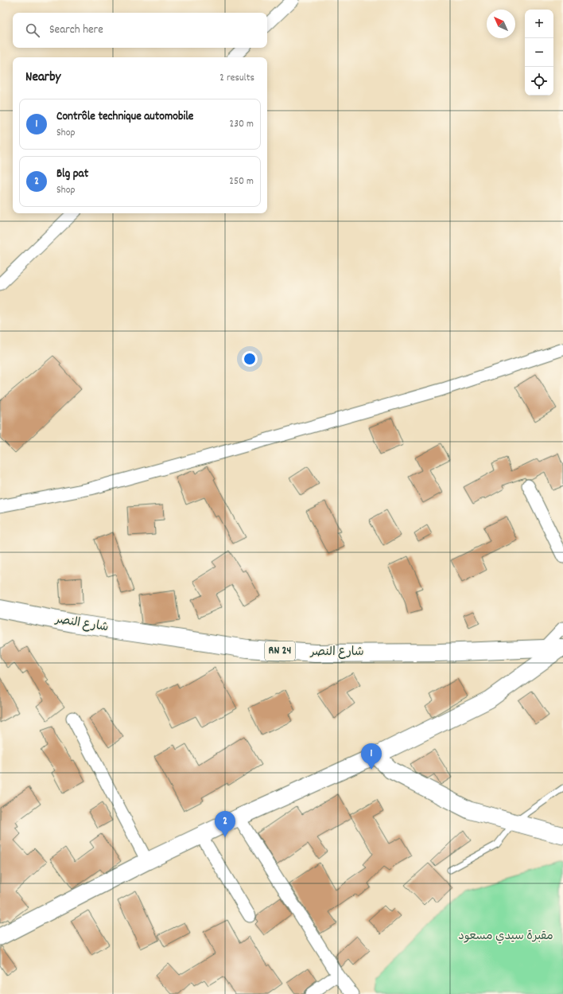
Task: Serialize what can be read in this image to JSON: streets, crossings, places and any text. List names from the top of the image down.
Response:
{
  "streets": {
    "main road": ["شارع النصر", "RN 24"]
  },
  "parks": ["مقبرة سيدي مسعود"],
  "north": "top left",
  "page": {
    "map_buttons": ["+", "−"],
    "search": "Search here",
    "heading": ["Nearby", "2 results"],
    "list": [
      {
        "mark": "1",
        "name": "Contrôle technique automobile",
        "note": "Shop",
        "value": "230 m"
      },
      {
        "mark": "2",
        "name": "Blg pat",
        "note": "Shop",
        "value": "250 m"
      }
    ],
    "pins": ["1", "2"]
  }
}
